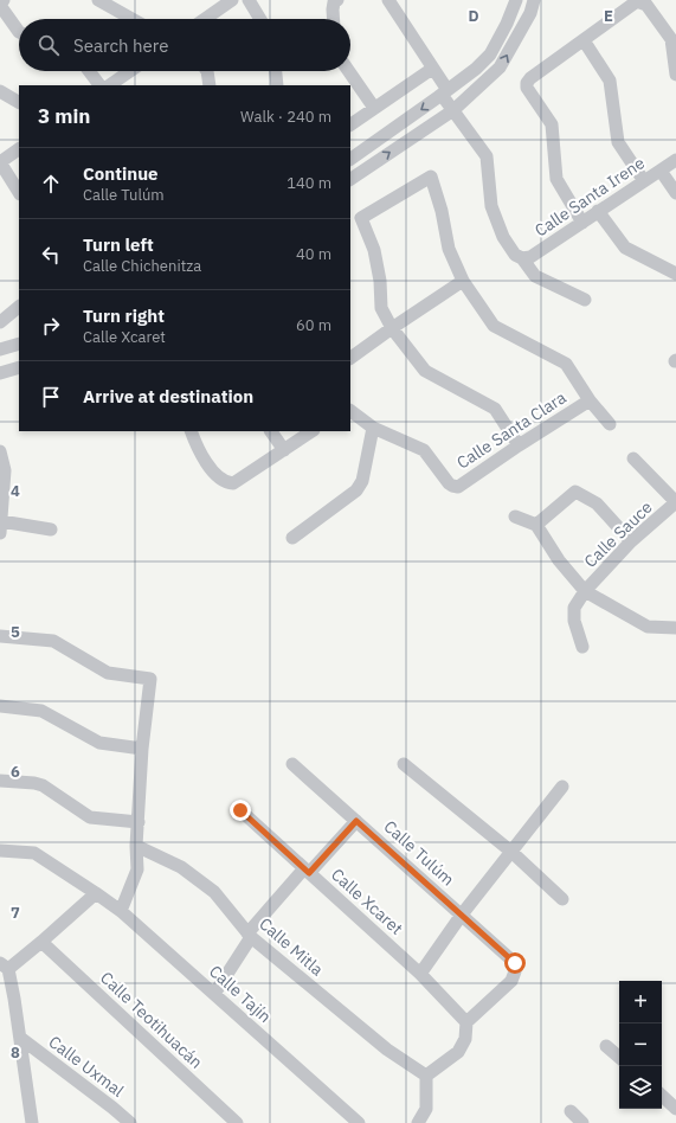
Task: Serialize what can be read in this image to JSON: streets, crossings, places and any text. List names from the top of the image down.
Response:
{
  "streets": {
    "street": [
      "Calle Santa Irene",
      "Calle Santa Clara",
      "Calle Sauce",
      "Calle Tulúm",
      "Calle Xcaret",
      "Calle Mitla",
      "Calle Tajín",
      "Calle Teotihuacán",
      "Calle Uxmal"
    ]
  },
  "crossings": [
    ["Calle Tulúm", "Calle Xcaret"]
  ],
  "page": {
    "search": "Search here",
    "heading": ["3 min", "Walk · 240 m"],
    "list": [
      ["Continue", "Calle Tulúm", "140 m"],
      ["Turn left", "Calle Chichenitza", "40 m"],
      ["Turn right", "Calle Xcaret", "60 m"],
      "Arrive at destination"
    ],
    "map_buttons": ["+", "−"]
  },
  "grid": {
    "columns": ["D", "E"],
    "rows": [
      "4",
      "5",
      "6",
      "7",
      "8"
    ]
  }
}
